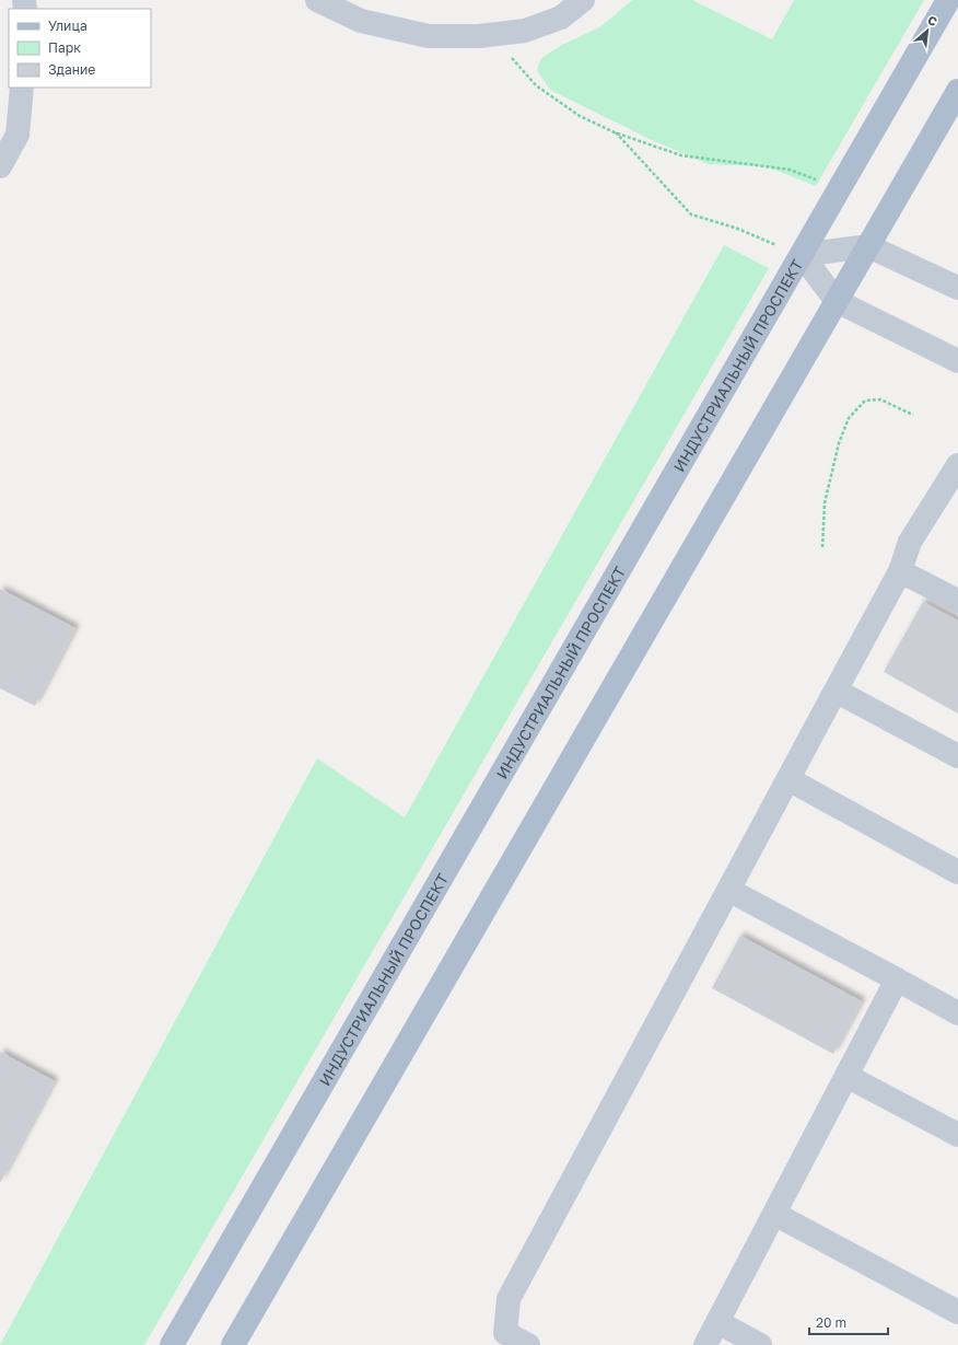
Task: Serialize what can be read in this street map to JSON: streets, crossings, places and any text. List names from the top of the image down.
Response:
{
  "streets": {
    "main road": ["ИНДУСТРИАЛЬНЫЙ ПРОСПЕКТ"]
  },
  "legend": ["Улица", "Парк", "Здание"],
  "scale_bar": "20 m",
  "north": "top right"
}
